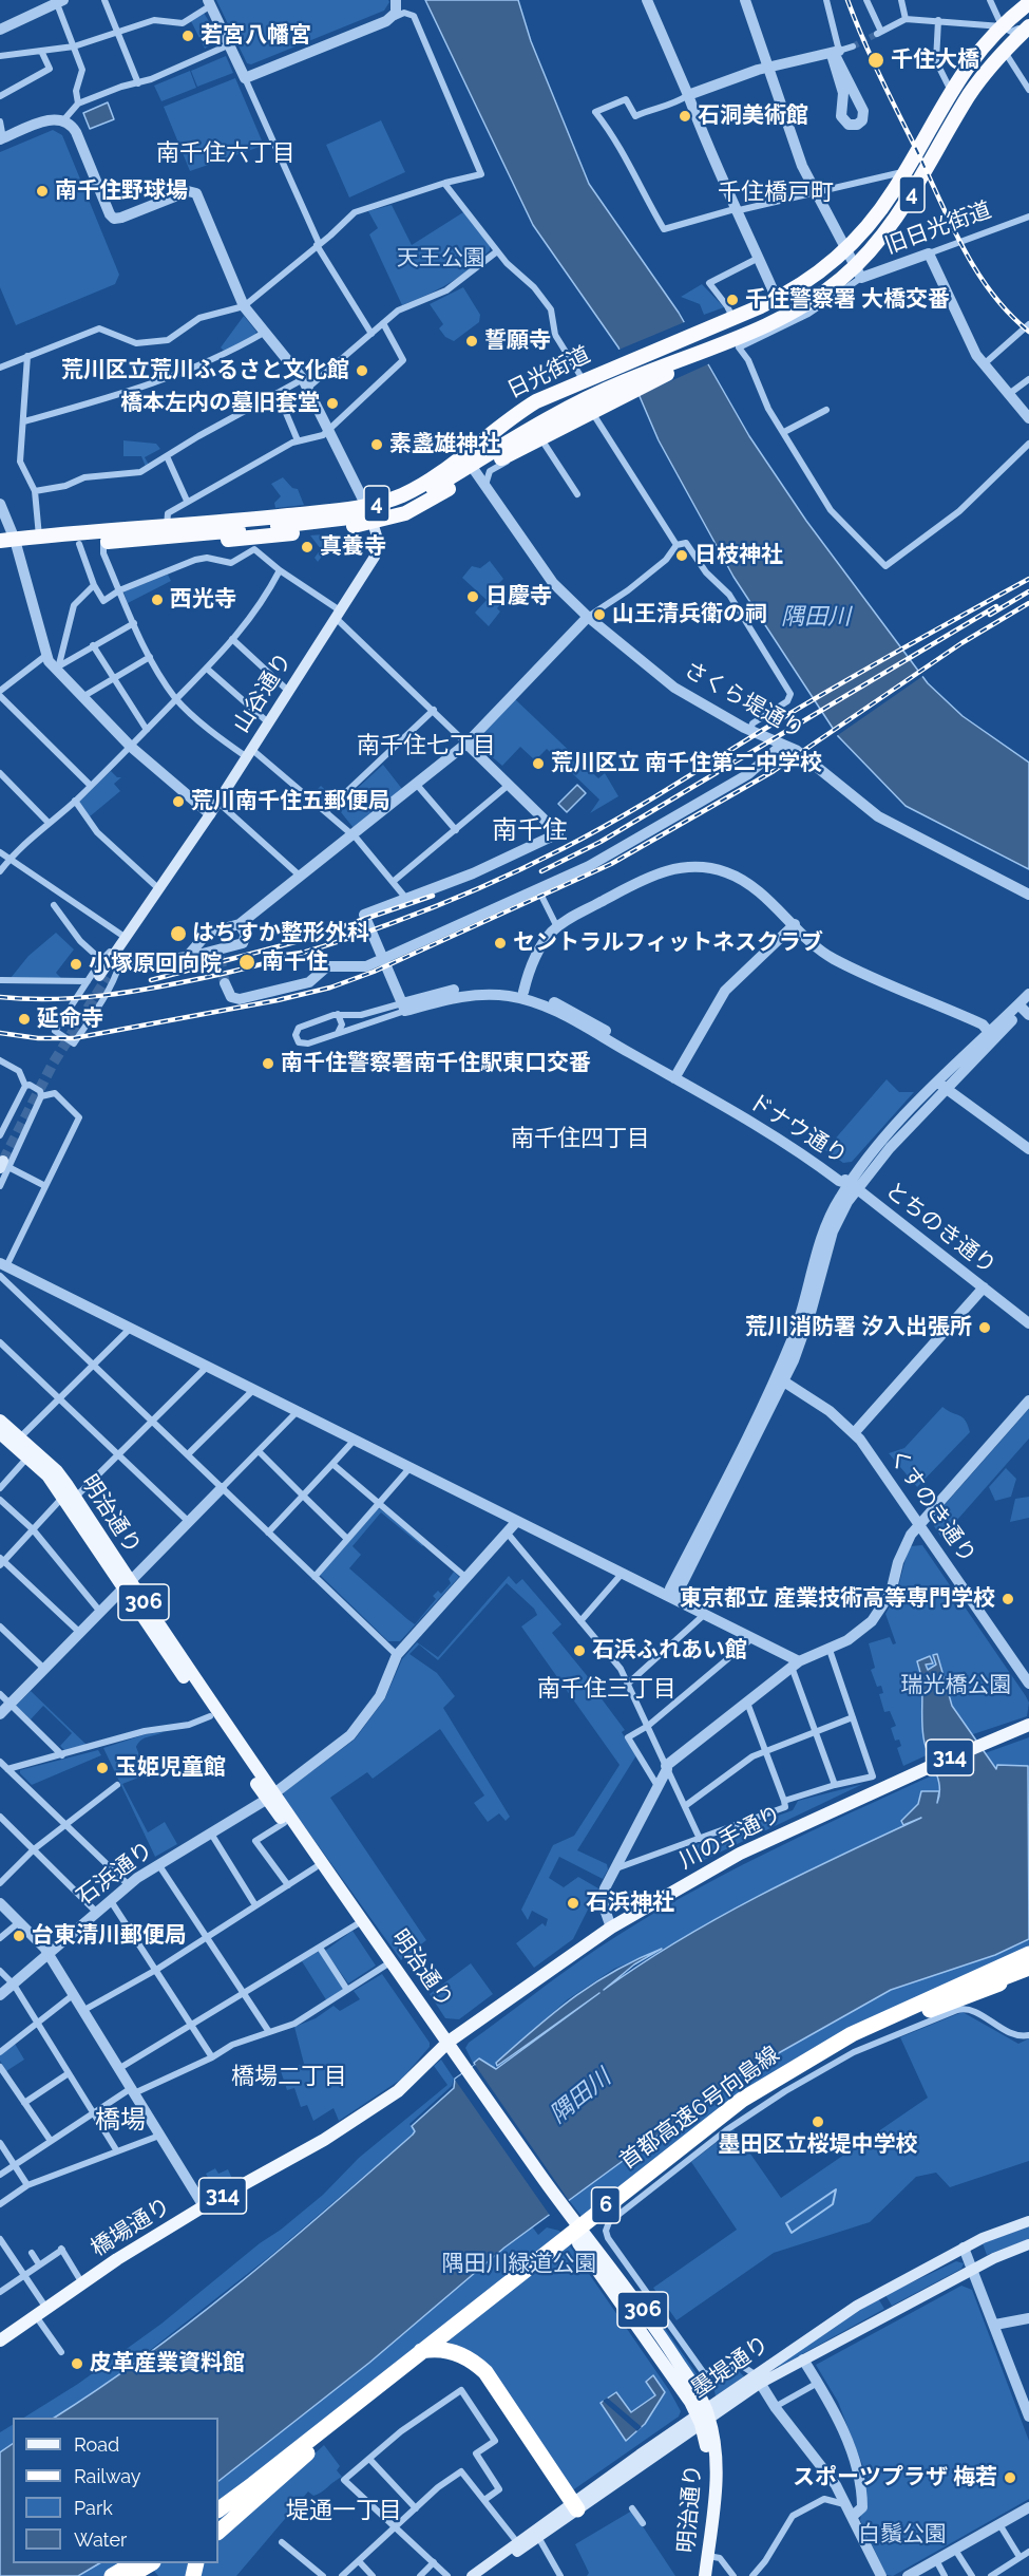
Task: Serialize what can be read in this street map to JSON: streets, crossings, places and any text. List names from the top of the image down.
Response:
{
  "streets": {
    "highway": [
      "4",
      "日光街道",
      "首都高速6号向島線",
      "6"
    ],
    "main road": [
      "山谷通り",
      "明治通り",
      "306",
      "314",
      "川の手通り",
      "橋場通り",
      "墨堤通り"
    ],
    "street": [
      "旧日光街道",
      "さくら堤通り",
      "ドナウ通り",
      "とちのき通り",
      "くすのき通り",
      "石浜通り"
    ]
  },
  "crossings": [
    ["旧日光街道", "日光街道"],
    ["日光街道", "山谷通り"],
    ["日光街道", "さくら堤通り"],
    ["ドナウ通り", "とちのき通り"],
    ["明治通り", "川の手通り"],
    ["明治通り", "石浜通り"],
    ["明治通り", "橋場通り"],
    ["明治通り", "墨堤通り"],
    ["川の手通り", "橋場通り"]
  ],
  "districts": [
    "南千住六丁目",
    "千住橋戸町",
    "南千住七丁目",
    "南千住",
    "南千住四丁目",
    "南千住三丁目",
    "橋場二丁目",
    "橋場",
    "堤通一丁目"
  ],
  "water": ["隅田川"],
  "parks": [
    "天王公園",
    "瑞光橋公園",
    "隅田川緑道公園",
    "白鬚公園"
  ],
  "places": [
    "若宮八幡宮",
    "千住大橋",
    "石洞美術館",
    "南千住野球場",
    "千住警察署 大橋交番",
    "誓願寺",
    "荒川区立荒川ふるさと文化館",
    "橋本左内の墓旧套堂",
    "素盞雄神社",
    "真養寺",
    "日枝神社",
    "日慶寺",
    "西光寺",
    "山王清兵衛の祠",
    "荒川区立 南千住第二中学校",
    "荒川南千住五郵便局",
    "はちすか整形外科",
    "セントラルフィットネスクラブ",
    "南千住",
    "小塚原回向院",
    "延命寺",
    "南千住警察署南千住駅東口交番",
    "荒川消防署 汐入出張所",
    "東京都立 産業技術高等専門学校",
    "石浜ふれあい館",
    "玉姫児童館",
    "石浜神社",
    "台東清川郵便局",
    "墨田区立桜堤中学校",
    "皮革産業資料館",
    "スポーツプラザ 梅若"
  ],
  "legend": [
    "Road",
    "Railway",
    "Park",
    "Water"
  ]
}
